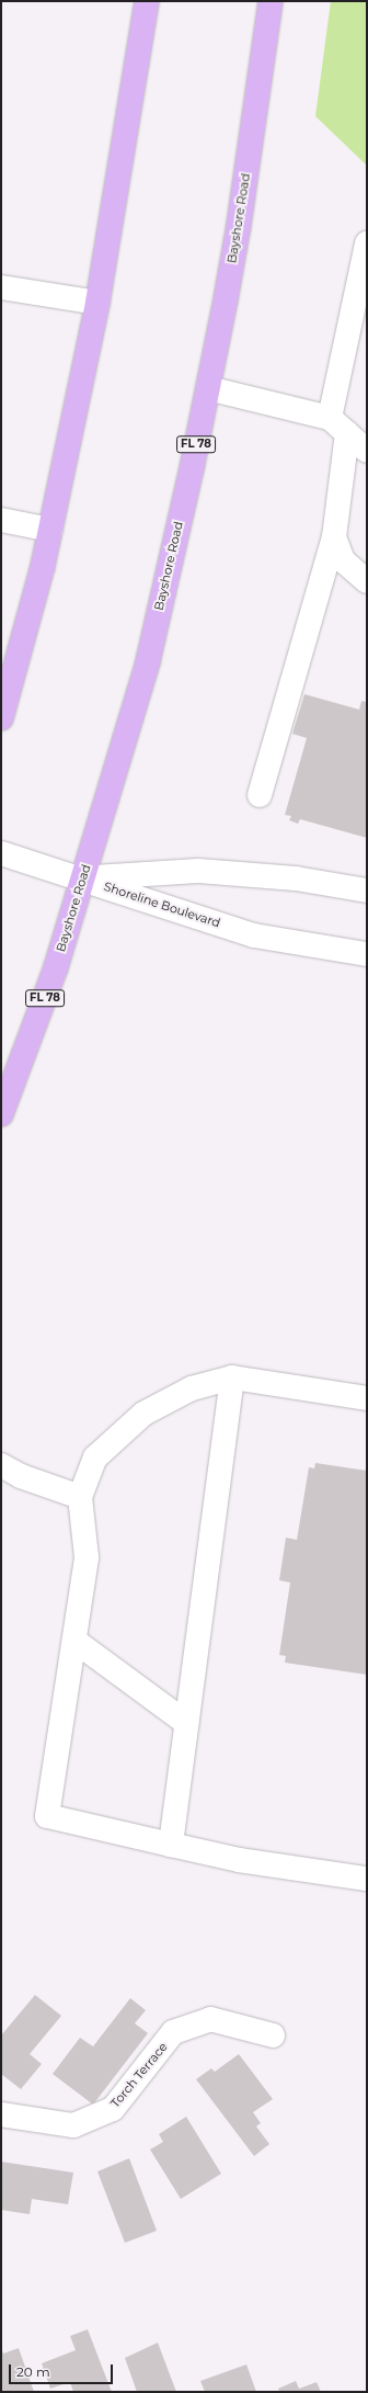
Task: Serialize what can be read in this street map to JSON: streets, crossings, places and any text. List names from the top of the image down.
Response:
{
  "streets": {
    "main road": ["Bayshore Road", "FL 78"],
    "street": ["Shoreline Boulevard", "Torch Terrace"]
  },
  "crossings": [
    ["Bayshore Road", "Shoreline Boulevard"]
  ],
  "scale_bar": "20 m"
}
